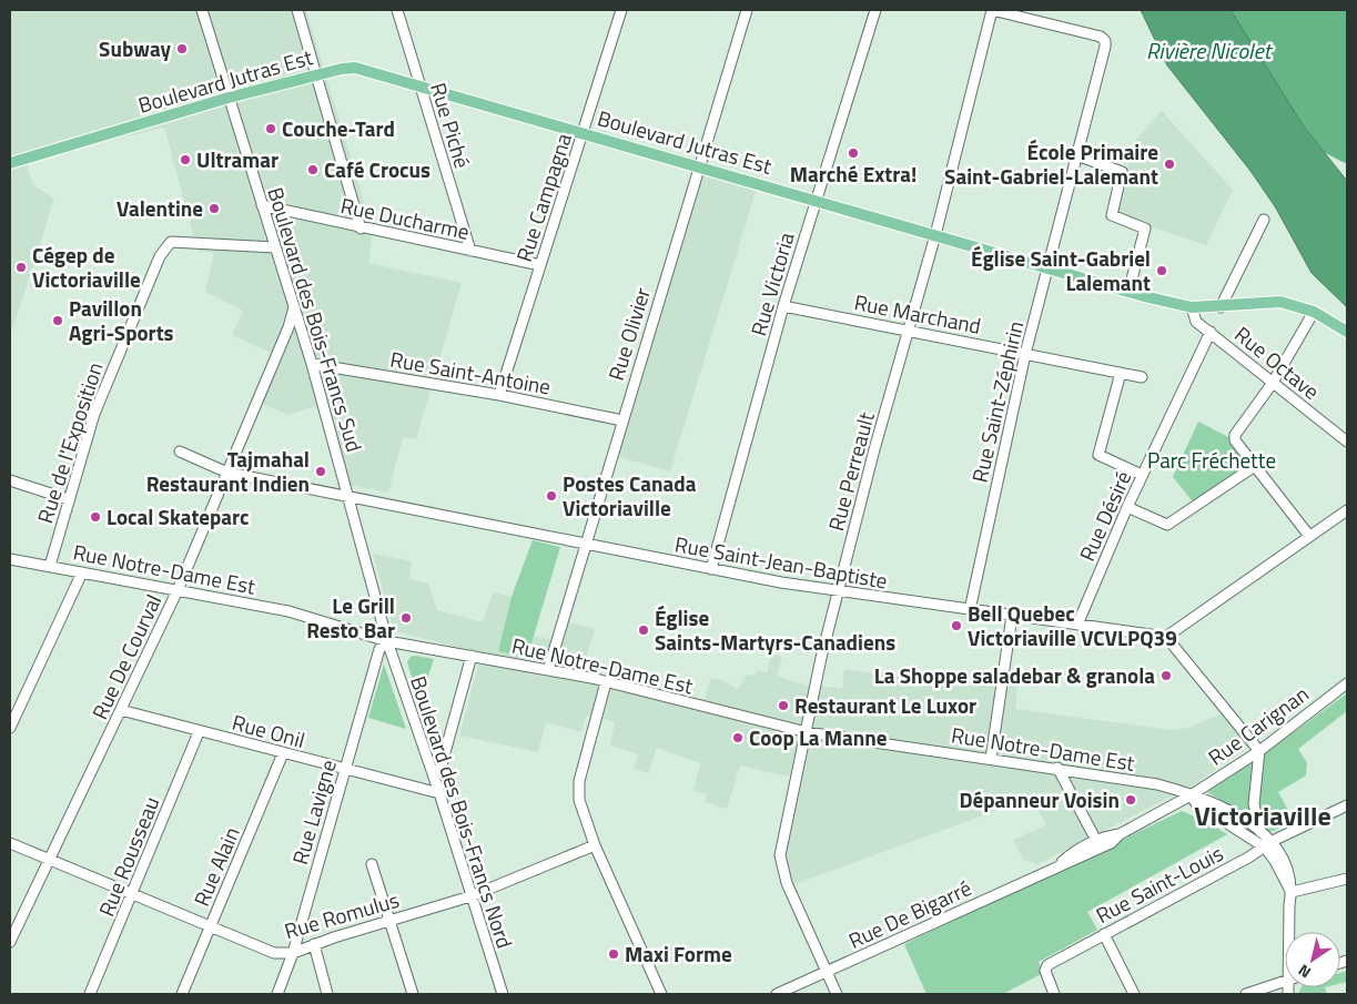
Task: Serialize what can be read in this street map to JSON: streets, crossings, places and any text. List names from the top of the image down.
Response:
{
  "streets": {
    "main road": ["Boulevard Jutras Est"],
    "street": [
      "Rue Piché",
      "Rue Campagna",
      "Rue Ducharme",
      "Rue Victoria",
      "Rue Marchand",
      "Boulevard des Bois-Francs Sud",
      "Rue Olivier",
      "Rue Octave",
      "Rue Saint-Antoine",
      "Rue Saint-Zéphirin",
      "Rue de l'Exposition",
      "Rue Perreault",
      "Rue Désiré",
      "Rue Saint-Jean-Baptiste",
      "Rue Notre-Dame Est",
      "Rue De Courval",
      "Rue Carignan",
      "Rue Onil",
      "Rue Lavigne",
      "Boulevard des Bois-Francs Nord",
      "Rue Rousseau",
      "Rue Alain",
      "Rue Saint-Louis",
      "Rue De Bigarré",
      "Rue Romulus"
    ]
  },
  "crossings": [
    ["Boulevard Jutras Est", "Rue Piché"],
    ["Boulevard Jutras Est", "Rue Campagna"],
    ["Boulevard Jutras Est", "Rue Victoria"],
    ["Boulevard Jutras Est", "Boulevard des Bois-Francs Sud"],
    ["Boulevard Jutras Est", "Rue Olivier"],
    ["Boulevard Jutras Est", "Rue Octave"],
    ["Boulevard Jutras Est", "Rue Saint-Zéphirin"],
    ["Boulevard Jutras Est", "Rue Perreault"],
    ["Rue Piché", "Rue Ducharme"],
    ["Rue Campagna", "Rue Ducharme"],
    ["Rue Campagna", "Rue Saint-Antoine"],
    ["Rue Ducharme", "Boulevard des Bois-Francs Sud"],
    ["Rue Victoria", "Rue Marchand"],
    ["Rue Victoria", "Rue Saint-Jean-Baptiste"],
    ["Rue Marchand", "Rue Saint-Zéphirin"],
    ["Rue Marchand", "Rue Perreault"],
    ["Boulevard des Bois-Francs Sud", "Rue Saint-Antoine"],
    ["Boulevard des Bois-Francs Sud", "Rue de l'Exposition"],
    ["Boulevard des Bois-Francs Sud", "Rue Saint-Jean-Baptiste"],
    ["Boulevard des Bois-Francs Sud", "Rue Notre-Dame Est"],
    ["Boulevard des Bois-Francs Sud", "Rue De Courval"],
    ["Boulevard des Bois-Francs Sud", "Rue Lavigne"],
    ["Boulevard des Bois-Francs Sud", "Boulevard des Bois-Francs Nord"],
    ["Rue Olivier", "Rue Saint-Antoine"],
    ["Rue Olivier", "Rue Saint-Jean-Baptiste"],
    ["Rue Olivier", "Rue Notre-Dame Est"],
    ["Rue Octave", "Rue Désiré"],
    ["Rue Saint-Zéphirin", "Rue Perreault"],
    ["Rue Saint-Zéphirin", "Rue Saint-Jean-Baptiste"],
    ["Rue de l'Exposition", "Rue Notre-Dame Est"],
    ["Rue Perreault", "Rue Saint-Jean-Baptiste"],
    ["Rue Perreault", "Rue Notre-Dame Est"],
    ["Rue Perreault", "Rue De Bigarré"],
    ["Rue Désiré", "Rue Saint-Jean-Baptiste"],
    ["Rue Saint-Jean-Baptiste", "Rue De Courval"],
    ["Rue Notre-Dame Est", "Rue De Courval"],
    ["Rue Notre-Dame Est", "Rue Carignan"],
    ["Rue Notre-Dame Est", "Rue Lavigne"],
    ["Rue Notre-Dame Est", "Boulevard des Bois-Francs Nord"],
    ["Rue Notre-Dame Est", "Rue Saint-Louis"],
    ["Rue Notre-Dame Est", "Rue De Bigarré"],
    ["Rue De Courval", "Rue Onil"],
    ["Rue De Courval", "Rue Romulus"],
    ["Rue Carignan", "Rue De Bigarré"],
    ["Rue Onil", "Rue Lavigne"],
    ["Rue Onil", "Boulevard des Bois-Francs Nord"],
    ["Rue Onil", "Rue Rousseau"],
    ["Rue Onil", "Rue Alain"],
    ["Rue Lavigne", "Boulevard des Bois-Francs Nord"],
    ["Rue Lavigne", "Rue Romulus"],
    ["Boulevard des Bois-Francs Nord", "Rue Romulus"],
    ["Rue Rousseau", "Rue Romulus"],
    ["Rue Alain", "Rue Romulus"]
  ],
  "districts": ["Victoriaville"],
  "water": ["Rivière Nicolet"],
  "parks": ["Parc Fréchette"],
  "places": [
    "Subway",
    "Couche-Tard",
    "Marché Extra!",
    "Ultramar",
    "École Primaire Saint-Gabriel-Lalemant",
    "Café Crocus",
    "Valentine",
    "Cégep de Victoriaville",
    "Église Saint-Gabriel Lalemant",
    "Pavillon Agri-Sports",
    "Tajmahal Restaurant Indien",
    "Postes Canada Victoriaville",
    "Local Skateparc",
    "Le Grill Resto Bar",
    "Bell Quebec Victoriaville VCVLPQ39",
    "Église Saints-Martyrs-Canadiens",
    "La Shoppe saladebar & granola",
    "Restaurant Le Luxor",
    "Coop La Manne",
    "Dépanneur Voisin",
    "Maxi Forme"
  ],
  "north": "bottom left"
}
